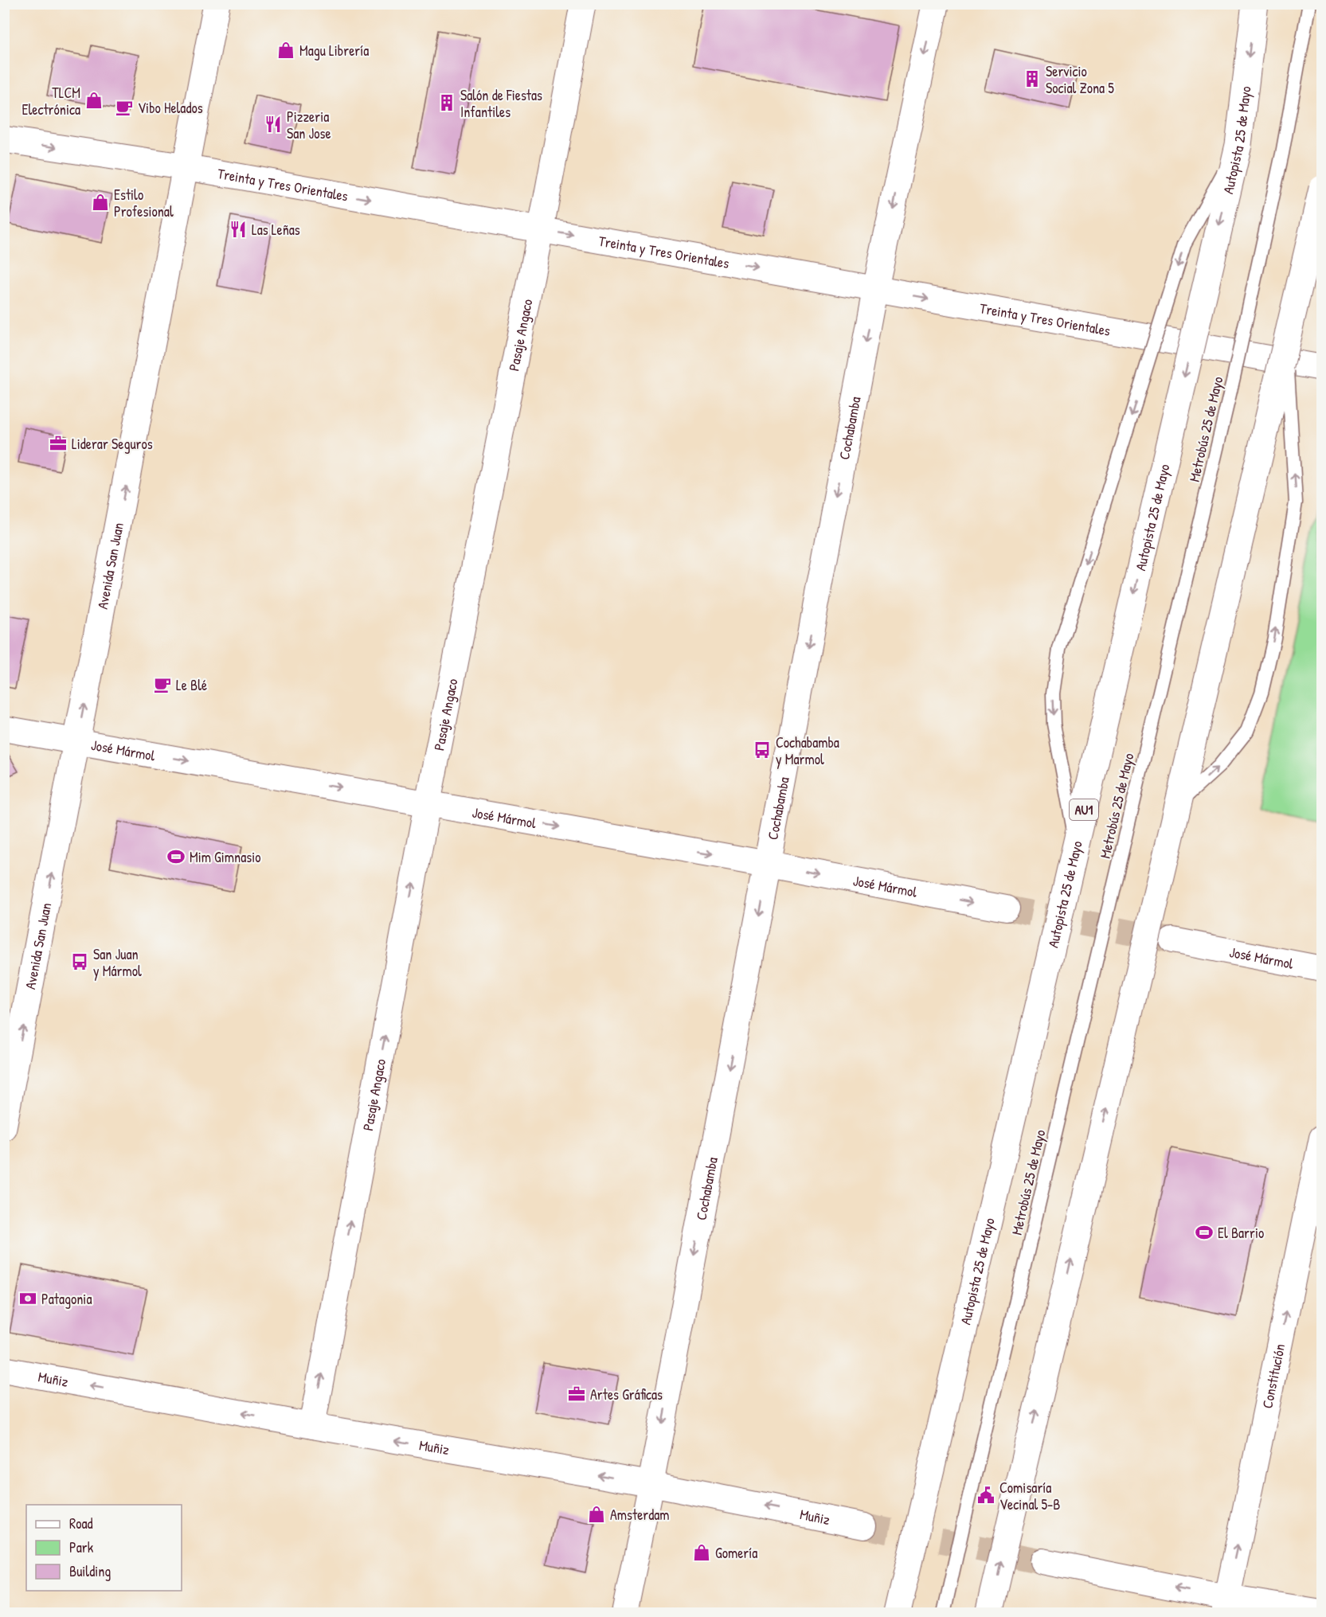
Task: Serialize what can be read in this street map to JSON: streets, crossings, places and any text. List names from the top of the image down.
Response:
{
  "streets": {
    "main road": [
      "Autopista 25 de Mayo",
      "Treinta y Tres Orientales",
      "Avenida San Juan",
      "AU1"
    ],
    "street": [
      "Pasaje Angaco",
      "Cochabamba",
      "José Mármol",
      "Constitución",
      "Muñiz"
    ],
    "lane": ["Metrobús 25 de Mayo"]
  },
  "crossings": [
    ["Treinta y Tres Orientales", "Pasaje Angaco"],
    ["Treinta y Tres Orientales", "Cochabamba"],
    ["Treinta y Tres Orientales", "Avenida San Juan"],
    ["Pasaje Angaco", "José Mármol"],
    ["Pasaje Angaco", "Muñiz"],
    ["Cochabamba", "José Mármol"],
    ["Cochabamba", "Muñiz"],
    ["Avenida San Juan", "José Mármol"]
  ],
  "one_way": [
    "Treinta y Tres Orientales",
    "Pasaje Angaco",
    "Cochabamba",
    "Avenida San Juan",
    "José Mármol",
    "Constitución",
    "Muñiz"
  ],
  "places": {
    "shop": [
      "Magu Librería",
      "TLCM Electrónica",
      "Estilo Profesional",
      "Amsterdam",
      "Gomería"
    ],
    "building": ["Servicio Social Zona 5", "Salón de Fiestas Infantiles"],
    "cafe": ["Vibo Helados", "Le Blé"],
    "restaurant": ["Pizzeria San Jose", "Las Leñas"],
    "office": ["Liderar Seguros", "Artes Gráficas"],
    "bus stop": ["Cochabamba y Marmol", "San Juan y Mármol"],
    "sports": ["Mim Gimnasio", "El Barrio"],
    "bank": ["Patagonia"],
    "public building": ["Comisaría Vecinal 5-B"]
  },
  "legend": ["Road", "Park", "Building"]
}
